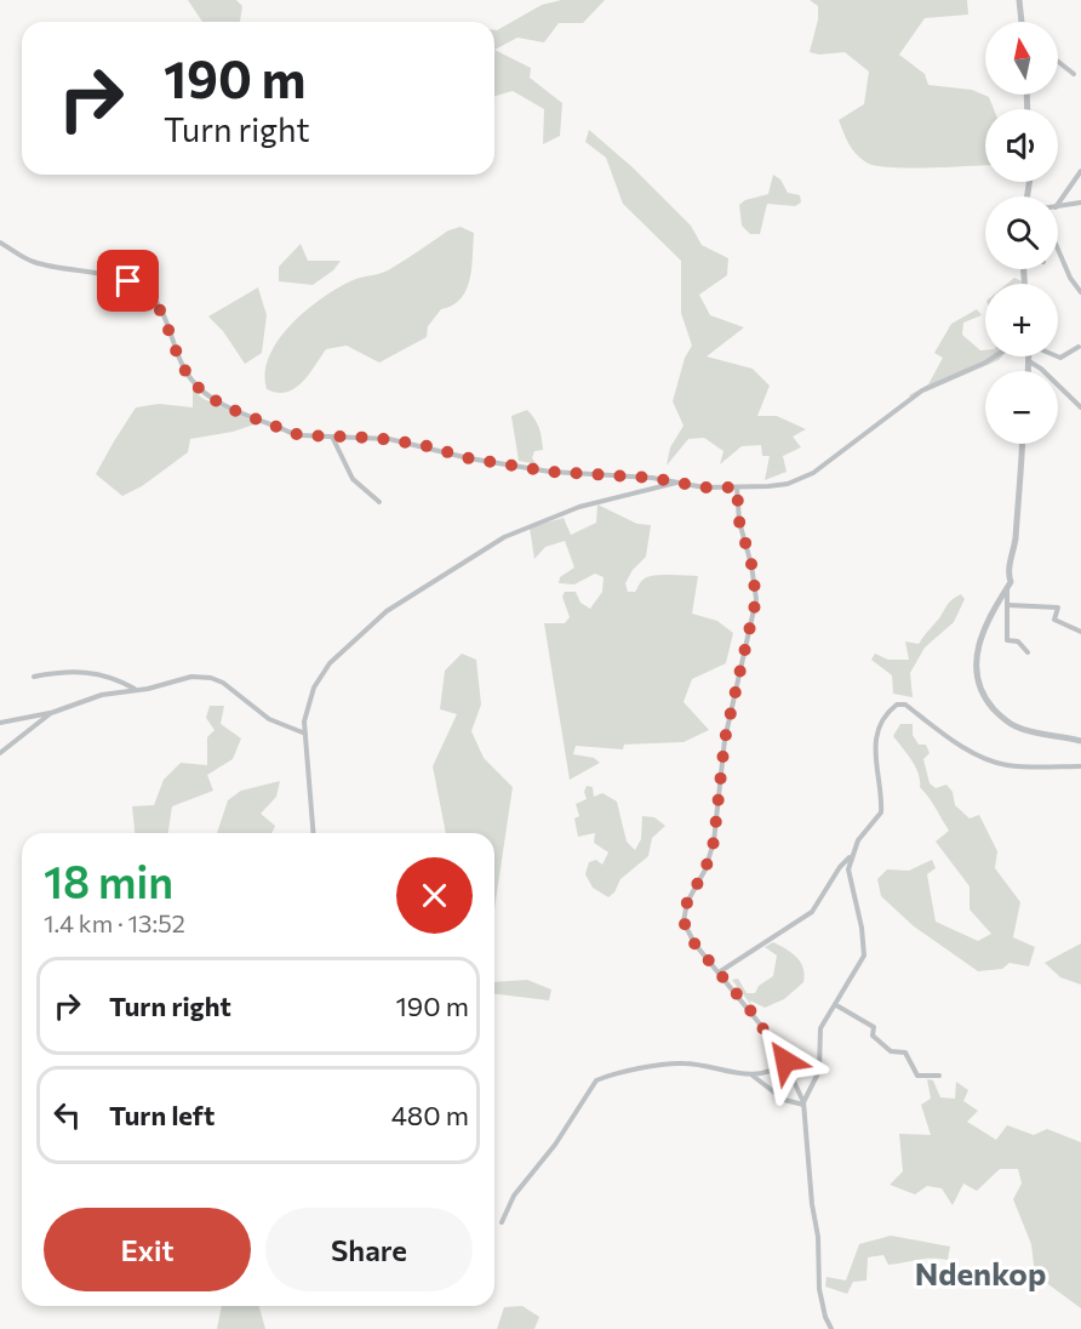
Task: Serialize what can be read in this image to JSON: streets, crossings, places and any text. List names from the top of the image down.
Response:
{
  "districts": ["Ndenkop"],
  "north": "top",
  "page": {
    "map_buttons": ["+", "−"],
    "turn": ["190 m", "Turn right"],
    "heading": ["18 min", "1.4 km · 13:52"],
    "list": [
      {
        "name": "Turn right",
        "value": "190 m"
      },
      {
        "name": "Turn left",
        "value": "480 m"
      }
    ],
    "buttons": ["Exit", "Share"]
  }
}
